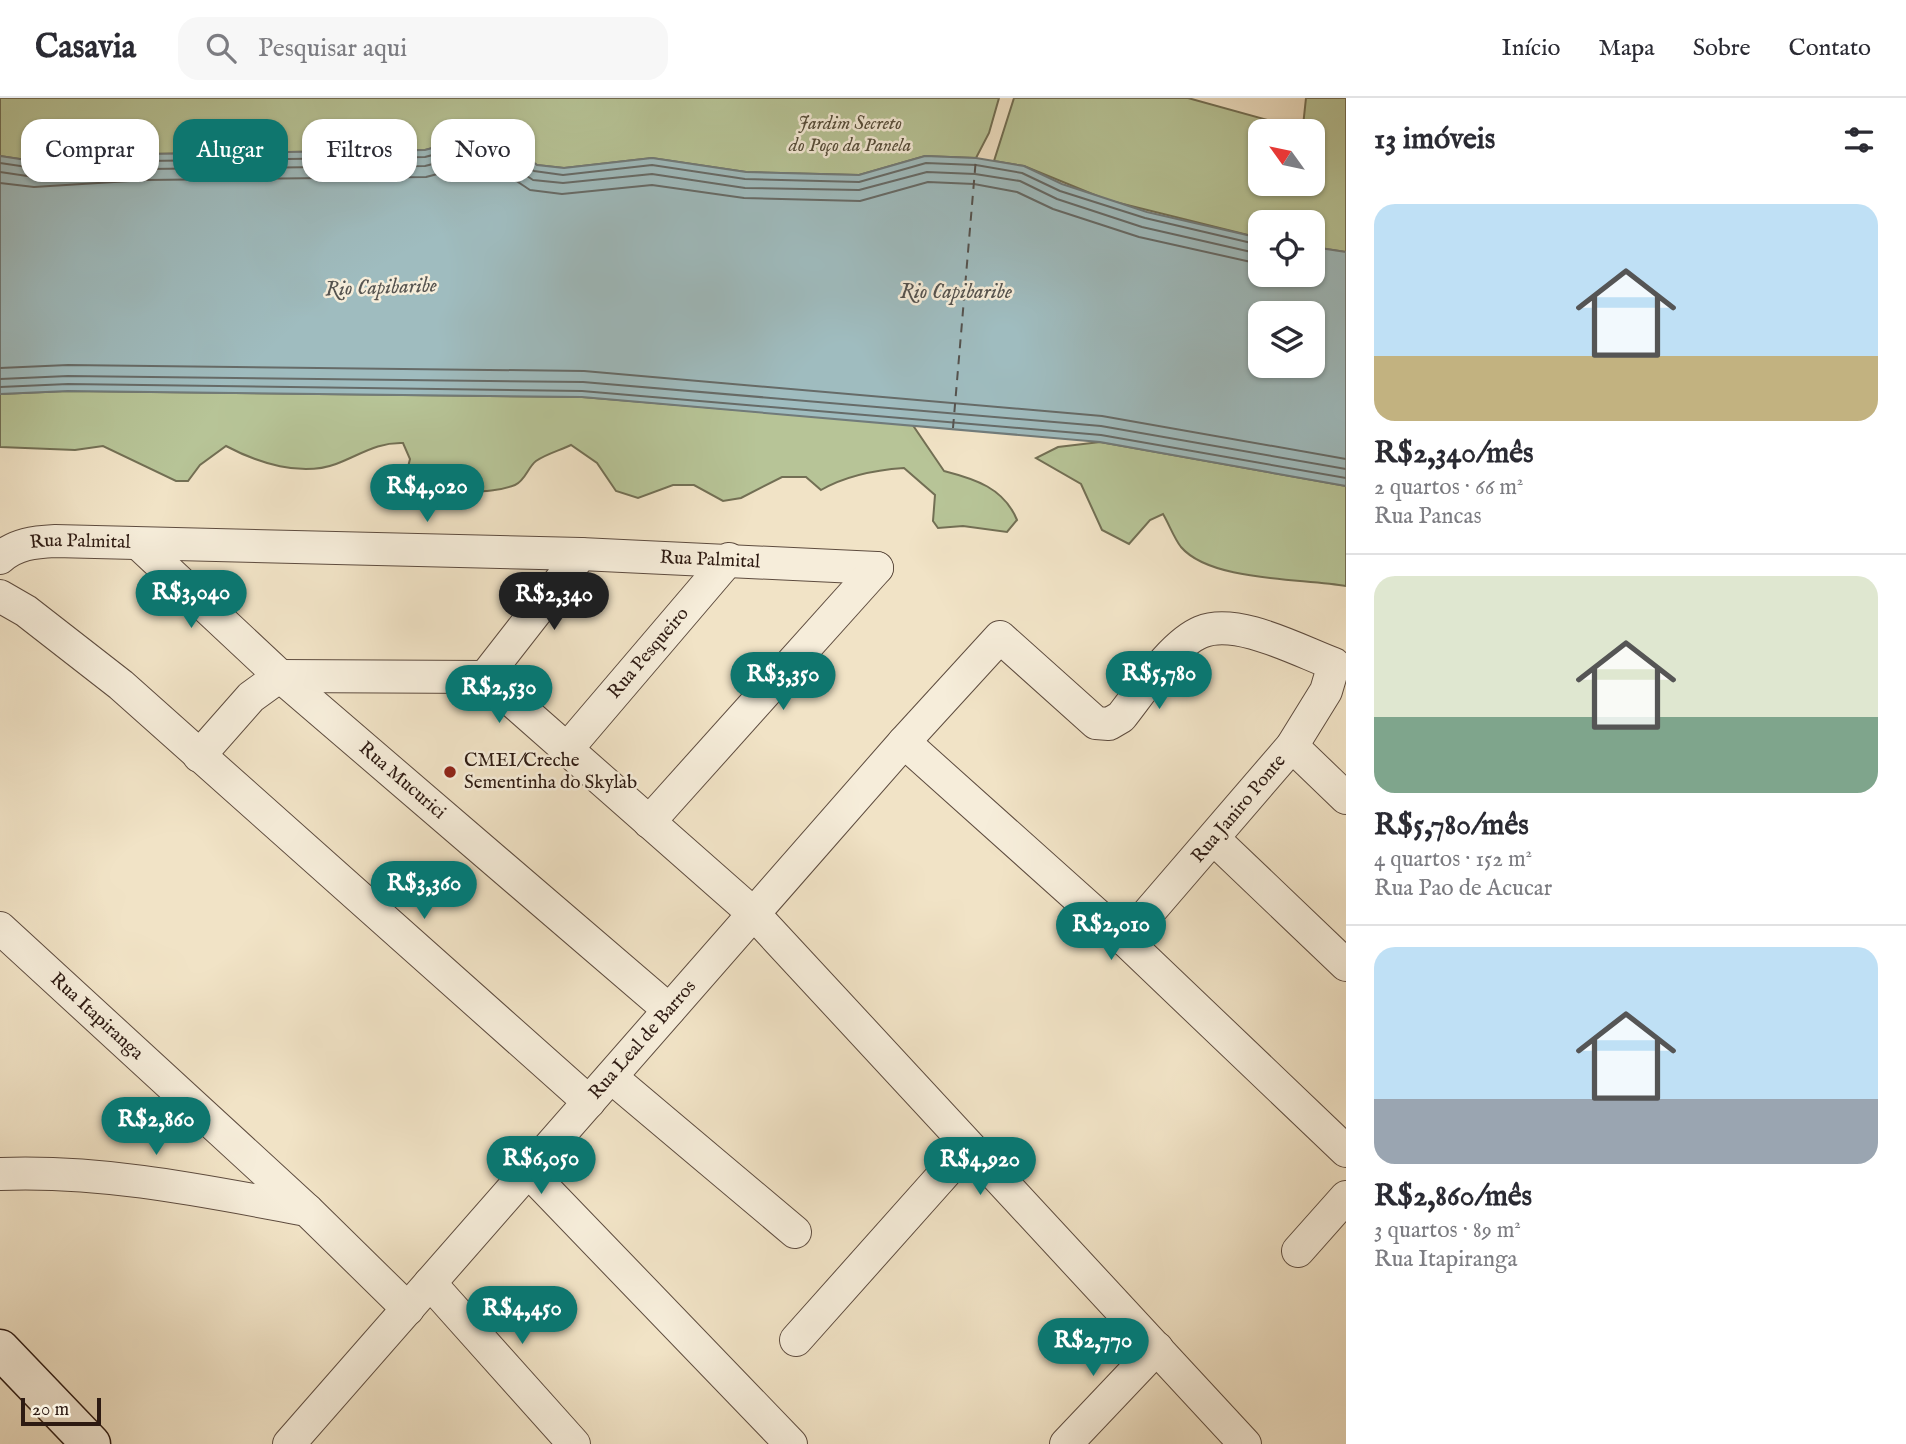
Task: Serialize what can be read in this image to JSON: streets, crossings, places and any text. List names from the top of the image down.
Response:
{
  "streets": {
    "street": [
      "Rua Palmital",
      "Rua Pesqueiro",
      "Rua Mucurici",
      "Rua Janiro Ponte",
      "Rua Itapiranga",
      "Rua Leal de Barros"
    ]
  },
  "crossings": [
    ["Rua Palmital", "Rua Pesqueiro"],
    ["Rua Palmital", "Rua Mucurici"],
    ["Rua Mucurici", "Rua Leal de Barros"],
    ["Rua Janiro Ponte", "Rua Leal de Barros"],
    ["Rua Itapiranga", "Rua Leal de Barros"]
  ],
  "water": ["Rio Capibaribe"],
  "parks": ["Jardim Secreto do Poço da Panela"],
  "places": ["CMEI/Creche Sementinha do Skylab"],
  "scale_bar": "20 m",
  "north": "top left",
  "page": {
    "header": "Casavia",
    "search": "Pesquisar aqui",
    "nav": [
      "Início",
      "Mapa",
      "Sobre",
      "Contato"
    ],
    "heading": "13 imóveis",
    "chip": [
      "Comprar",
      "Alugar",
      "Filtros",
      "Novo"
    ],
    "list": [
      {
        "name": "R$2,340/mês",
        "note": "2 quartos · 66 m² · Rua Pancas"
      },
      {
        "name": "R$5,780/mês",
        "note": "4 quartos · 152 m² · Rua Pao de Acucar"
      },
      {
        "name": "R$2,860/mês",
        "note": "3 quartos · 89 m² · Rua Itapiranga"
      }
    ],
    "price": [
      "R$4,020",
      "R$3,040",
      "R$2,340",
      "R$5,780",
      "R$3,350",
      "R$2,530",
      "R$3,360",
      "R$2,010",
      "R$2,860",
      "R$6,050",
      "R$4,920",
      "R$4,450",
      "R$2,770"
    ],
    "scale": "20 m"
  }
}
